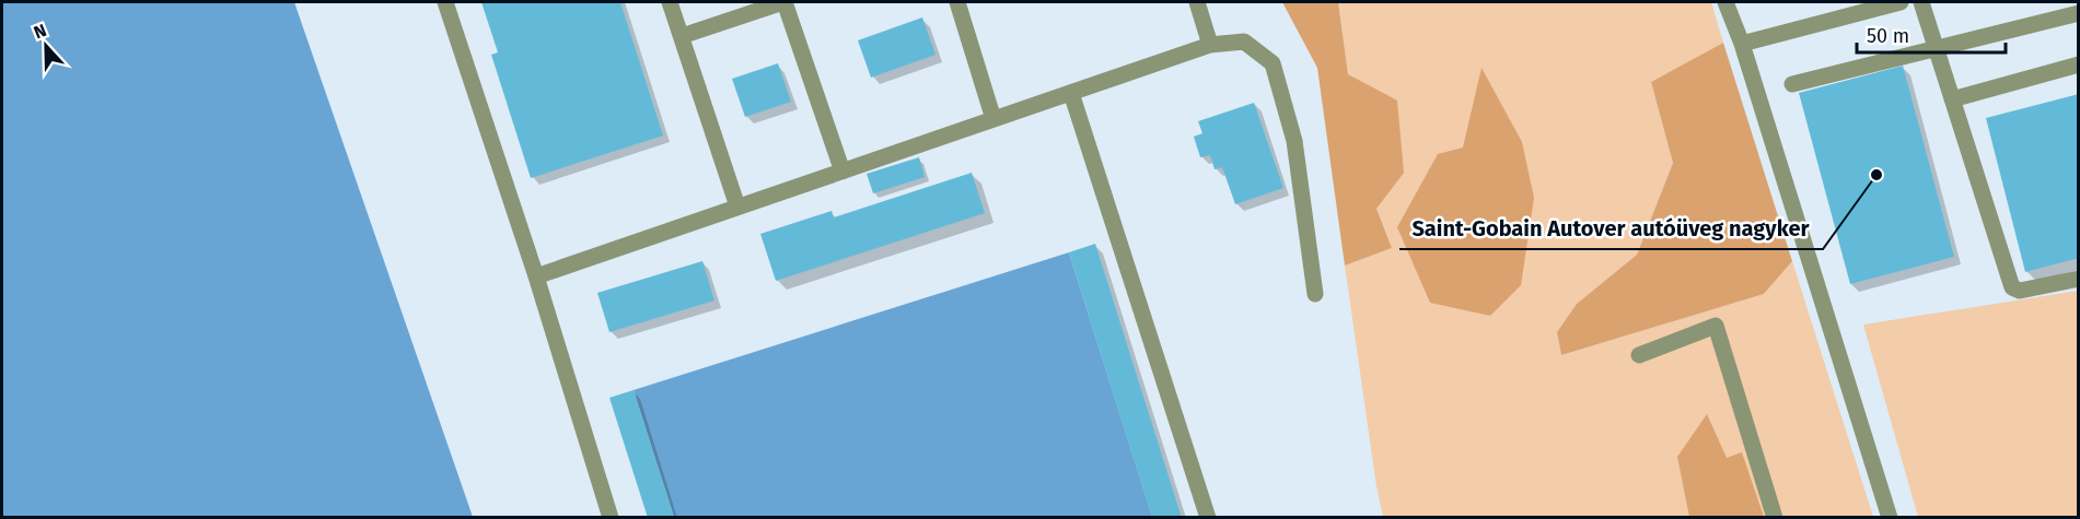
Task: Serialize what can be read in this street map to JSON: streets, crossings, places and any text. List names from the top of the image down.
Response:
{
  "places": ["Saint-Gobain Autover autóüveg nagyker"],
  "scale_bar": "50 m",
  "north": "top"
}
